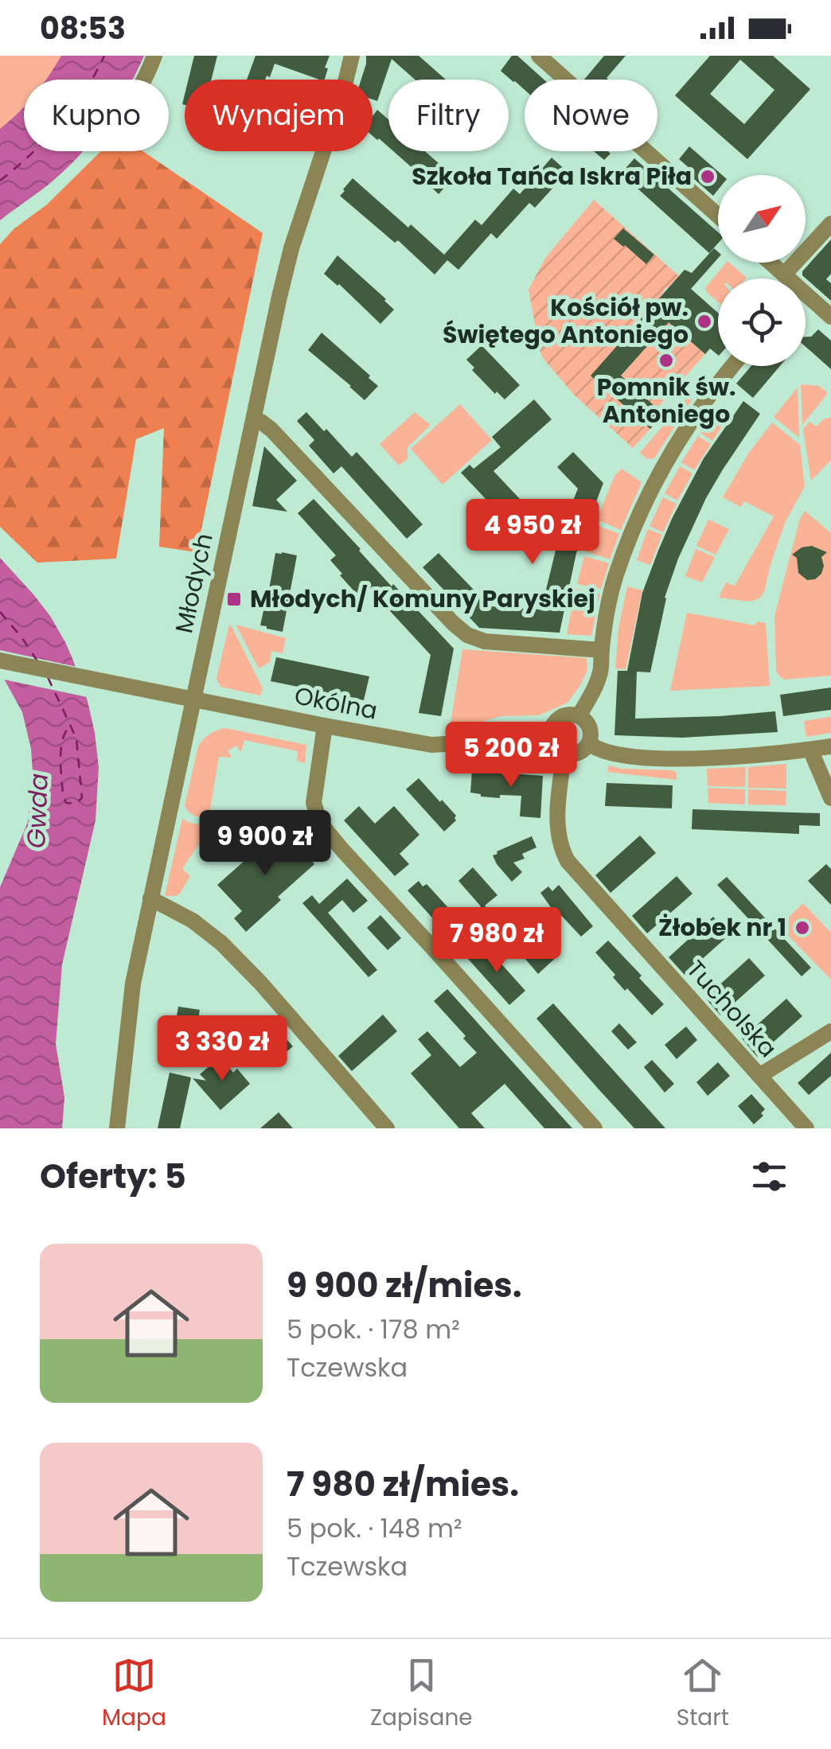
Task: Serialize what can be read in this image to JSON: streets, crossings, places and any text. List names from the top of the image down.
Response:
{
  "streets": {
    "street": ["Młodych", "Okólna", "Tucholska"]
  },
  "crossings": [
    ["Młodych", "Okólna"],
    ["Okólna", "Tucholska"]
  ],
  "water": ["Gwda"],
  "places": {
    "other": [
      "Szkoła Tańca Iskra Piła",
      "Kościół pw. Świętego Antoniego",
      "Pomnik św. Antoniego",
      "Żłobek nr 1"
    ],
    "transit": ["Młodych/ Komuny Paryskiej"]
  },
  "north": "top right",
  "page": {
    "status": "08:53",
    "chip": [
      "Kupno",
      "Wynajem",
      "Filtry",
      "Nowe"
    ],
    "price": [
      "4 950 zł",
      "5 200 zł",
      "9 900 zł",
      "7 980 zł",
      "3 330 zł"
    ],
    "heading": "Oferty: 5",
    "list": [
      {
        "name": "9 900 zł/mies.",
        "note": "5 pok. · 178 m² · Tczewska"
      },
      {
        "name": "7 980 zł/mies.",
        "note": "5 pok. · 148 m² · Tczewska"
      }
    ],
    "tabs": ["Mapa", "Zapisane", "Start"]
  }
}
